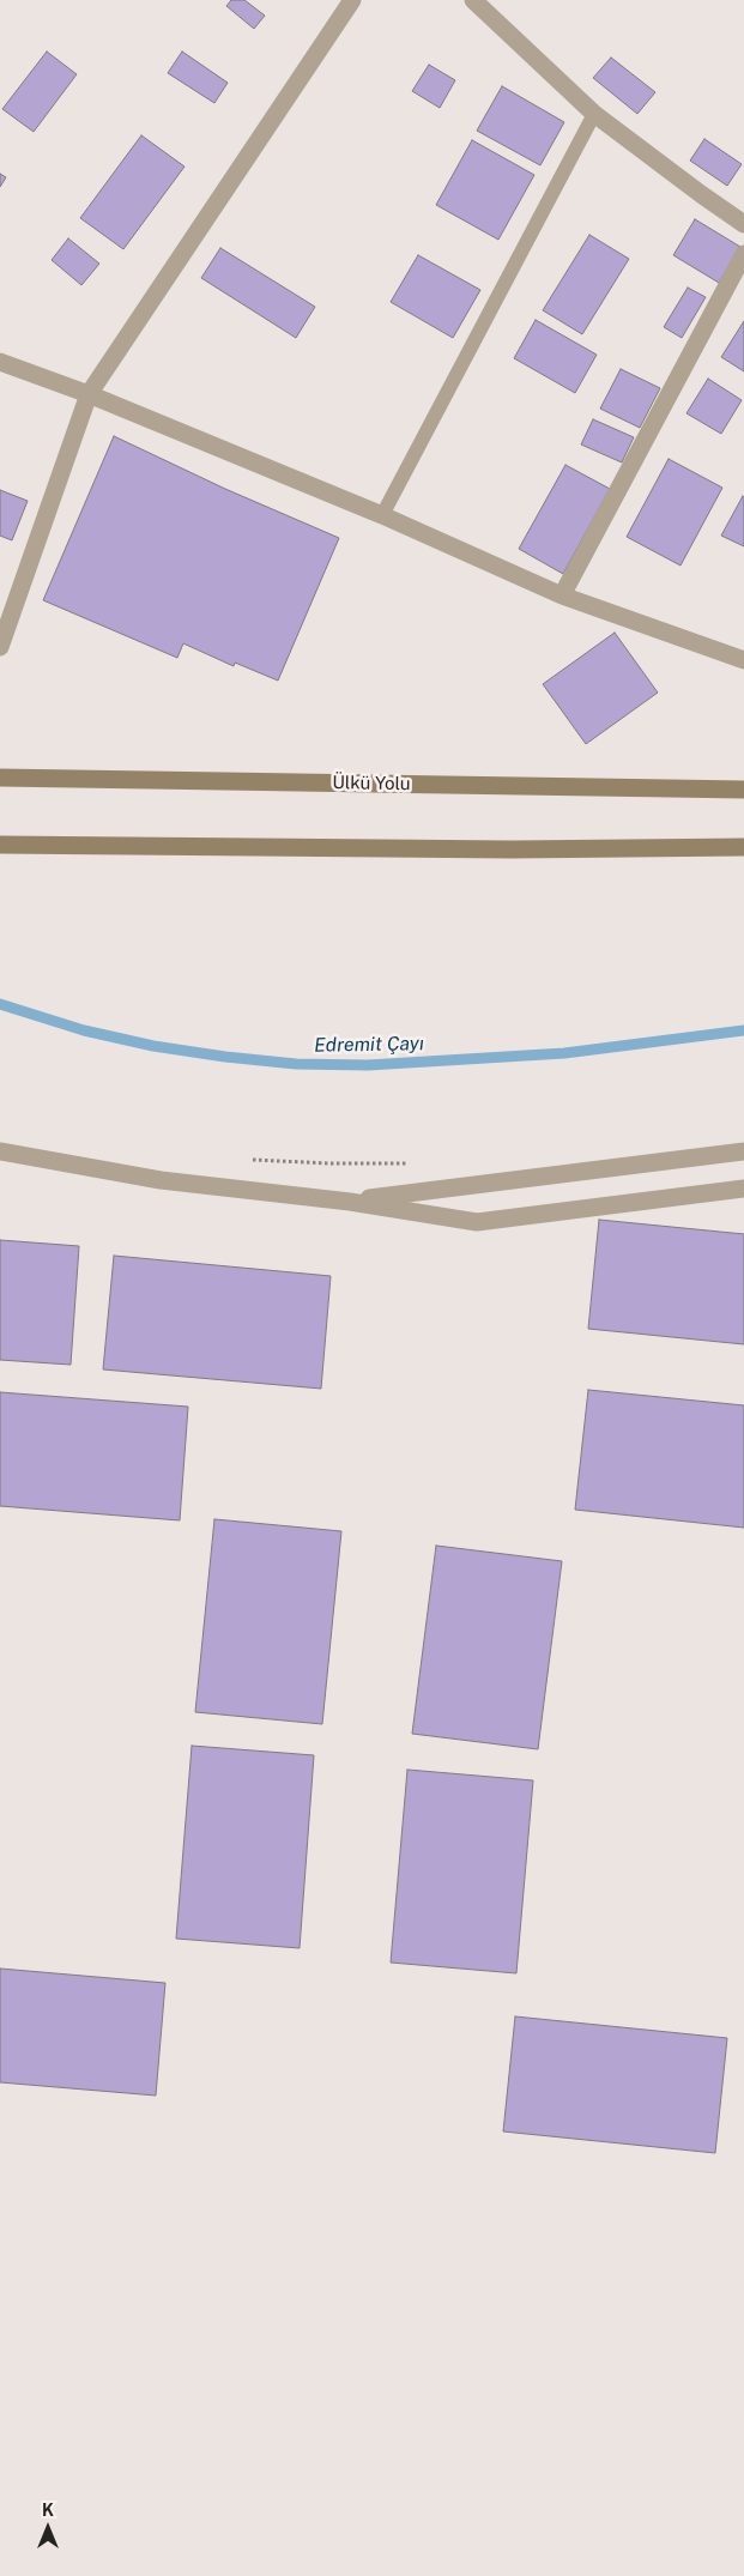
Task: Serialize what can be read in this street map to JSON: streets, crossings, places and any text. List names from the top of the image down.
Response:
{
  "streets": {
    "main road": ["Ülkü Yolu"]
  },
  "water": ["Edremit Çayı"],
  "north": "top"
}
